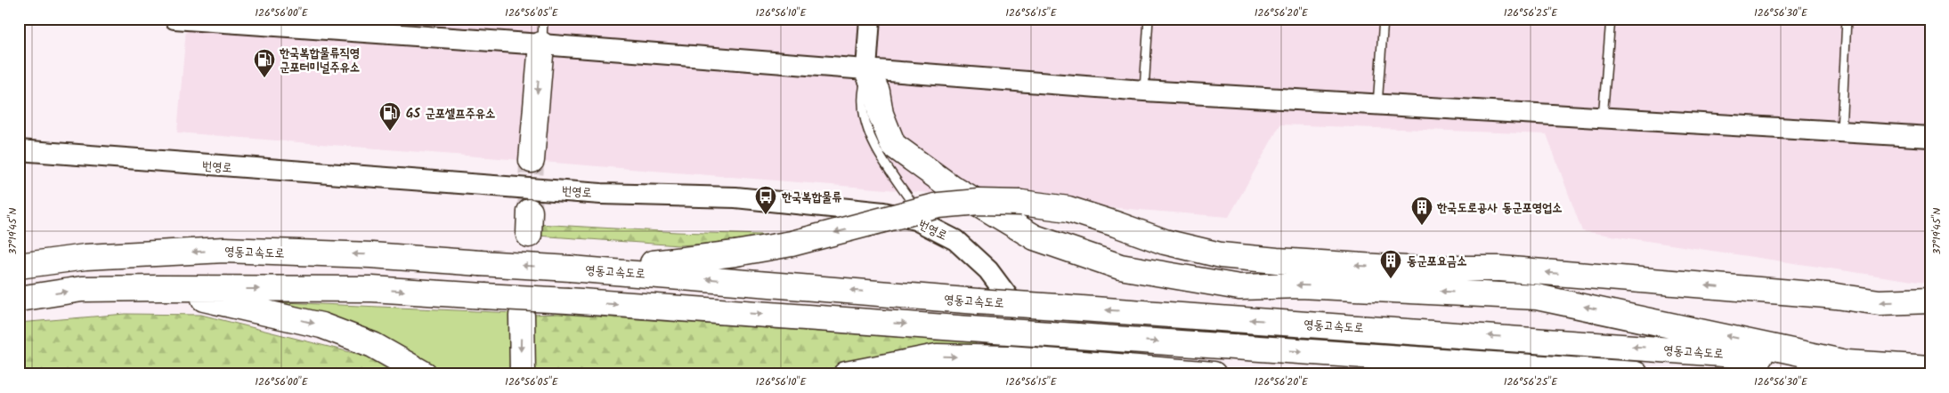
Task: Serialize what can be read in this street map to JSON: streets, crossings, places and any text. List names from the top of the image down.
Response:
{
  "streets": {
    "highway": ["영동고속도로"],
    "street": ["번영로"]
  },
  "places": {
    "fuel station": ["한국복합물류직영 군포터미널주유소", "GS 군포셀프주유소"],
    "bus stop": ["한국복합물류"],
    "building": ["한국도로공사 동군포영업소", "동군포요금소"]
  },
  "coordinates": [
    "126°56'00\"E",
    "126°56'05\"E",
    "126°56'10\"E",
    "126°56'15\"E",
    "126°56'20\"E",
    "126°56'25\"E",
    "126°56'30\"E",
    "37°19'45\"N"
  ]
}
